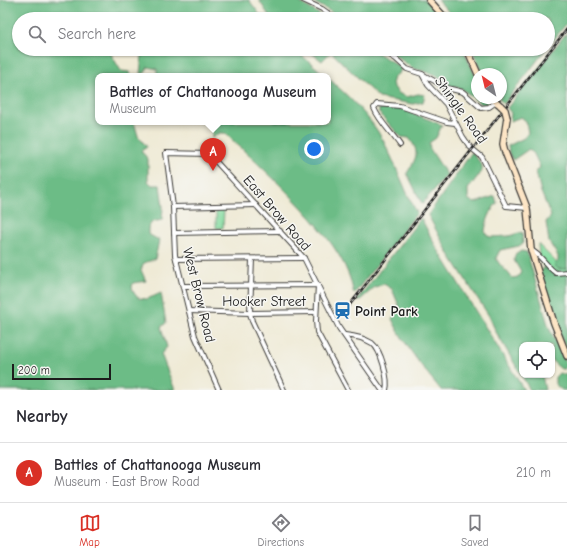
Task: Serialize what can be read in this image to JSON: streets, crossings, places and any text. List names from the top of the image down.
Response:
{
  "streets": {
    "street": [
      "Shingle Road",
      "East Brow Road",
      "West Brow Road",
      "Hooker Street"
    ]
  },
  "crossings": [
    ["East Brow Road", "West Brow Road"],
    ["West Brow Road", "Hooker Street"]
  ],
  "places": {
    "station": ["Point Park"]
  },
  "scale_bar": "200 m",
  "north": "top left",
  "page": {
    "search": "Search here",
    "popup": ["Battles of Chattanooga Museum", "Museum"],
    "pins": "A",
    "scale": "200 m",
    "heading": "Nearby",
    "list": [
      {
        "mark": "A",
        "name": "Battles of Chattanooga Museum",
        "note": "Museum · East Brow Road",
        "value": "210 m"
      }
    ],
    "nav": ["Map", "Directions", "Saved"]
  }
}
